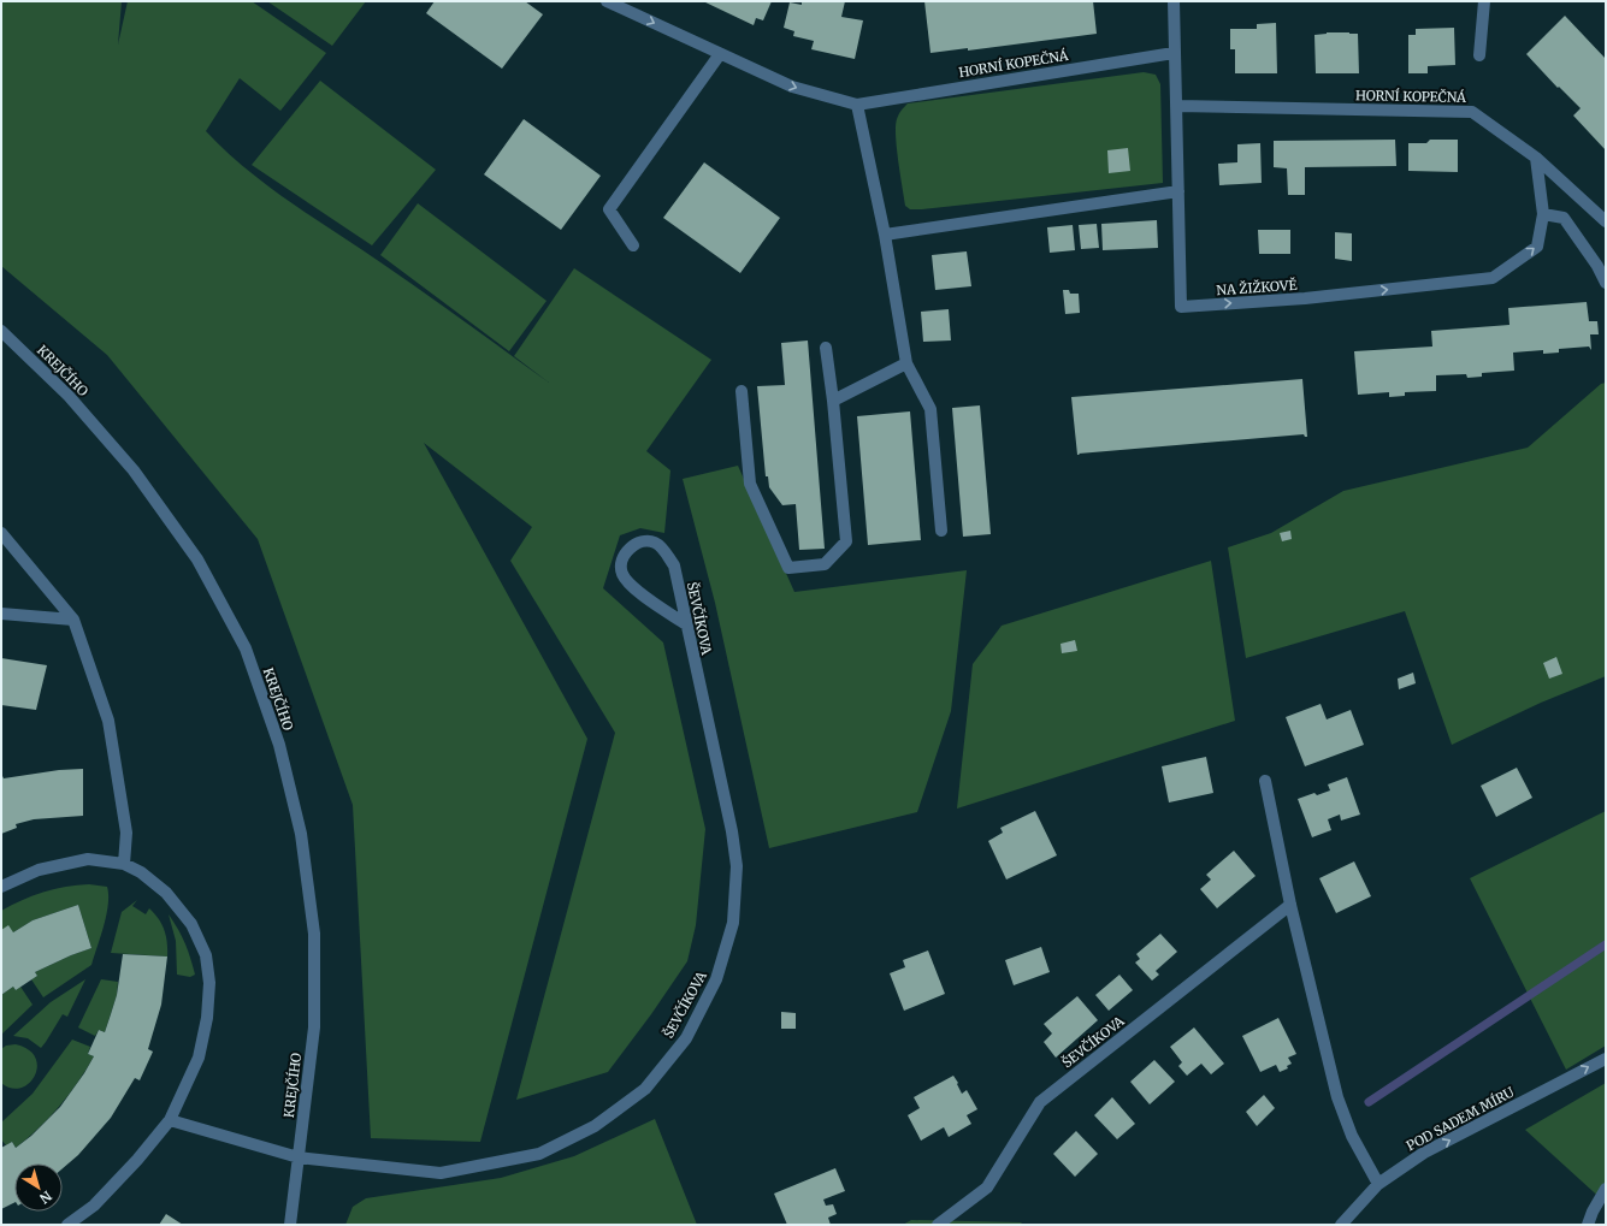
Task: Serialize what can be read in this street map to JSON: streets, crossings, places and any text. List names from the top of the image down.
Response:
{
  "streets": {
    "street": [
      "HORNÍ KOPEČNÁ",
      "NA ŽIŽKOVĚ",
      "KREJČÍHO",
      "ŠEVČÍKOVA",
      "POD SADEM MÍRU"
    ]
  },
  "crossings": [
    ["HORNÍ KOPEČNÁ", "NA ŽIŽKOVĚ"],
    ["KREJČÍHO", "ŠEVČÍKOVA"]
  ],
  "one_way": ["POD SADEM MÍRU"],
  "north": "bottom right"
}
